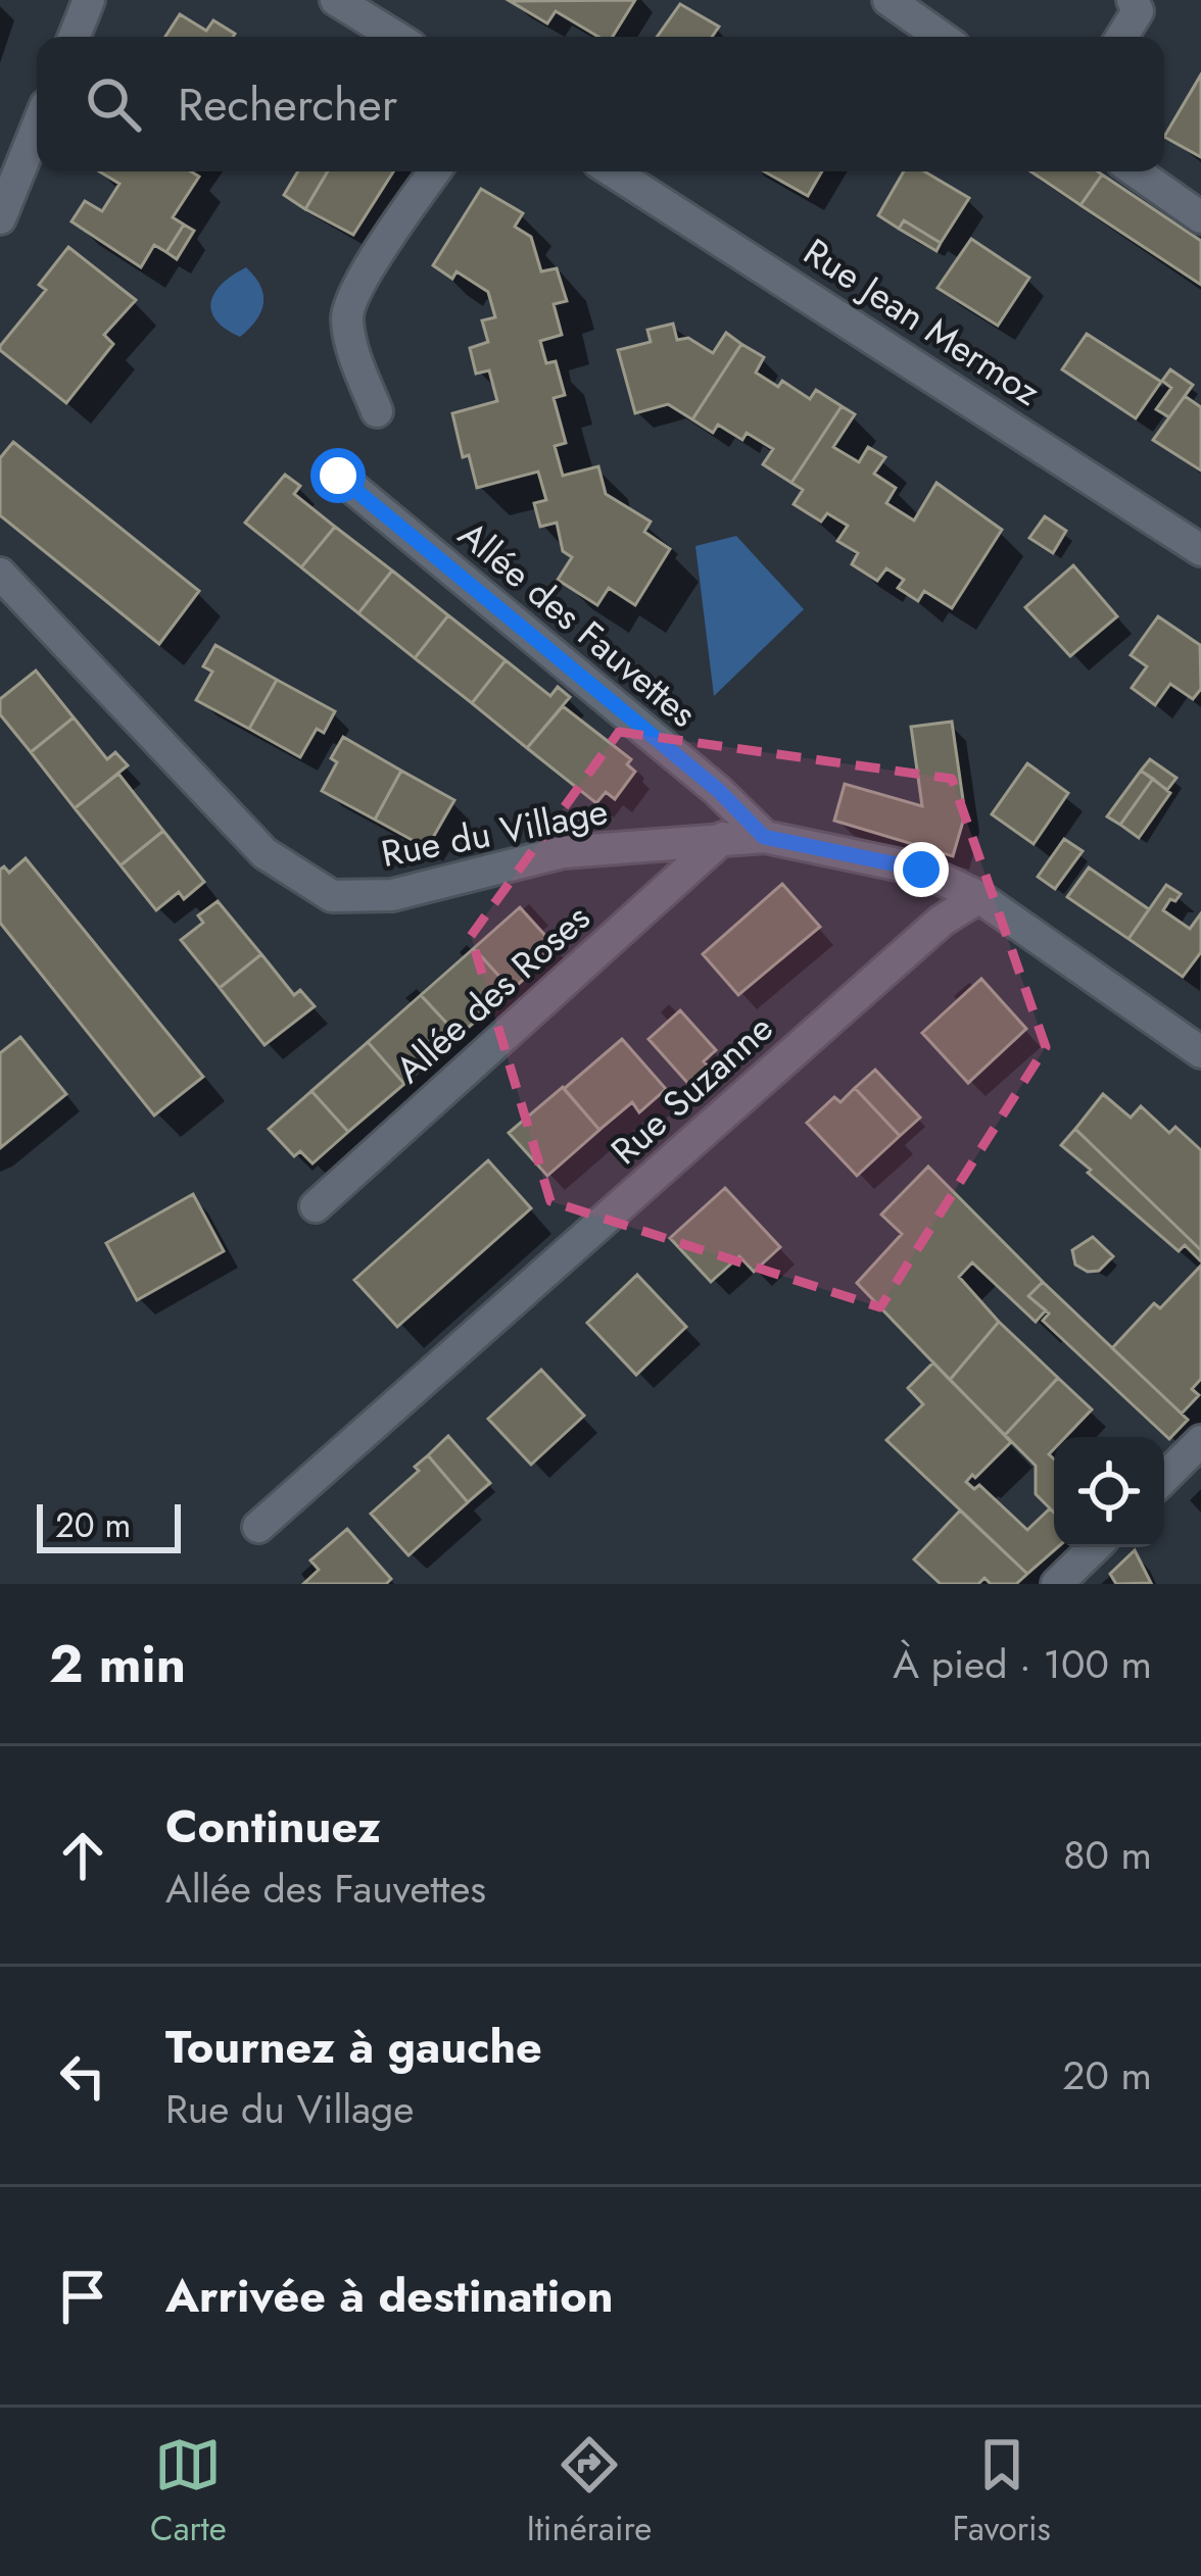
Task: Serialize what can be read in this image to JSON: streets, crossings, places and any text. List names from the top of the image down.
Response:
{
  "streets": {
    "street": [
      "Rue Jean Mermoz",
      "Allée des Fauvettes",
      "Rue du Village",
      "Allée des Roses",
      "Rue Suzanne"
    ]
  },
  "crossings": [
    ["Allée des Fauvettes", "Rue du Village"],
    ["Rue du Village", "Allée des Roses"],
    ["Rue du Village", "Rue Suzanne"]
  ],
  "scale_bar": "20 m",
  "page": {
    "search": "Rechercher",
    "scale": "20 m",
    "heading": ["2 min", "À pied · 100 m"],
    "list": [
      ["Continuez", "Allée des Fauvettes", "80 m"],
      ["Tournez à gauche", "Rue du Village", "20 m"],
      "Arrivée à destination"
    ],
    "nav": ["Carte", "Itinéraire", "Favoris"]
  }
}
